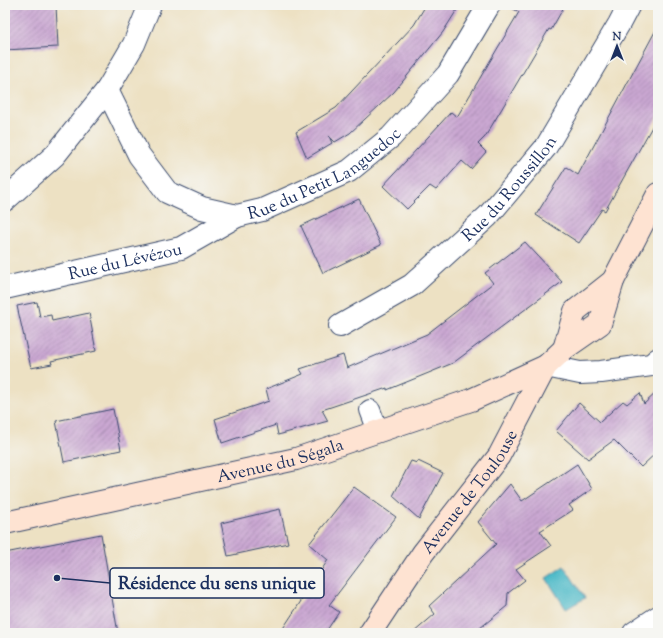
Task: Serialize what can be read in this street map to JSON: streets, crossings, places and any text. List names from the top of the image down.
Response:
{
  "streets": {
    "main road": ["Avenue du Ségala", "Avenue de Toulouse"],
    "street": ["Rue du Petit Languedoc", "Rue du Roussillon", "Rue du Lévézou"]
  },
  "crossings": [
    ["Rue du Petit Languedoc", "Rue du Lévézou"],
    ["Avenue du Ségala", "Avenue de Toulouse"]
  ],
  "places": ["Résidence du sens unique"],
  "north": "top"
}
